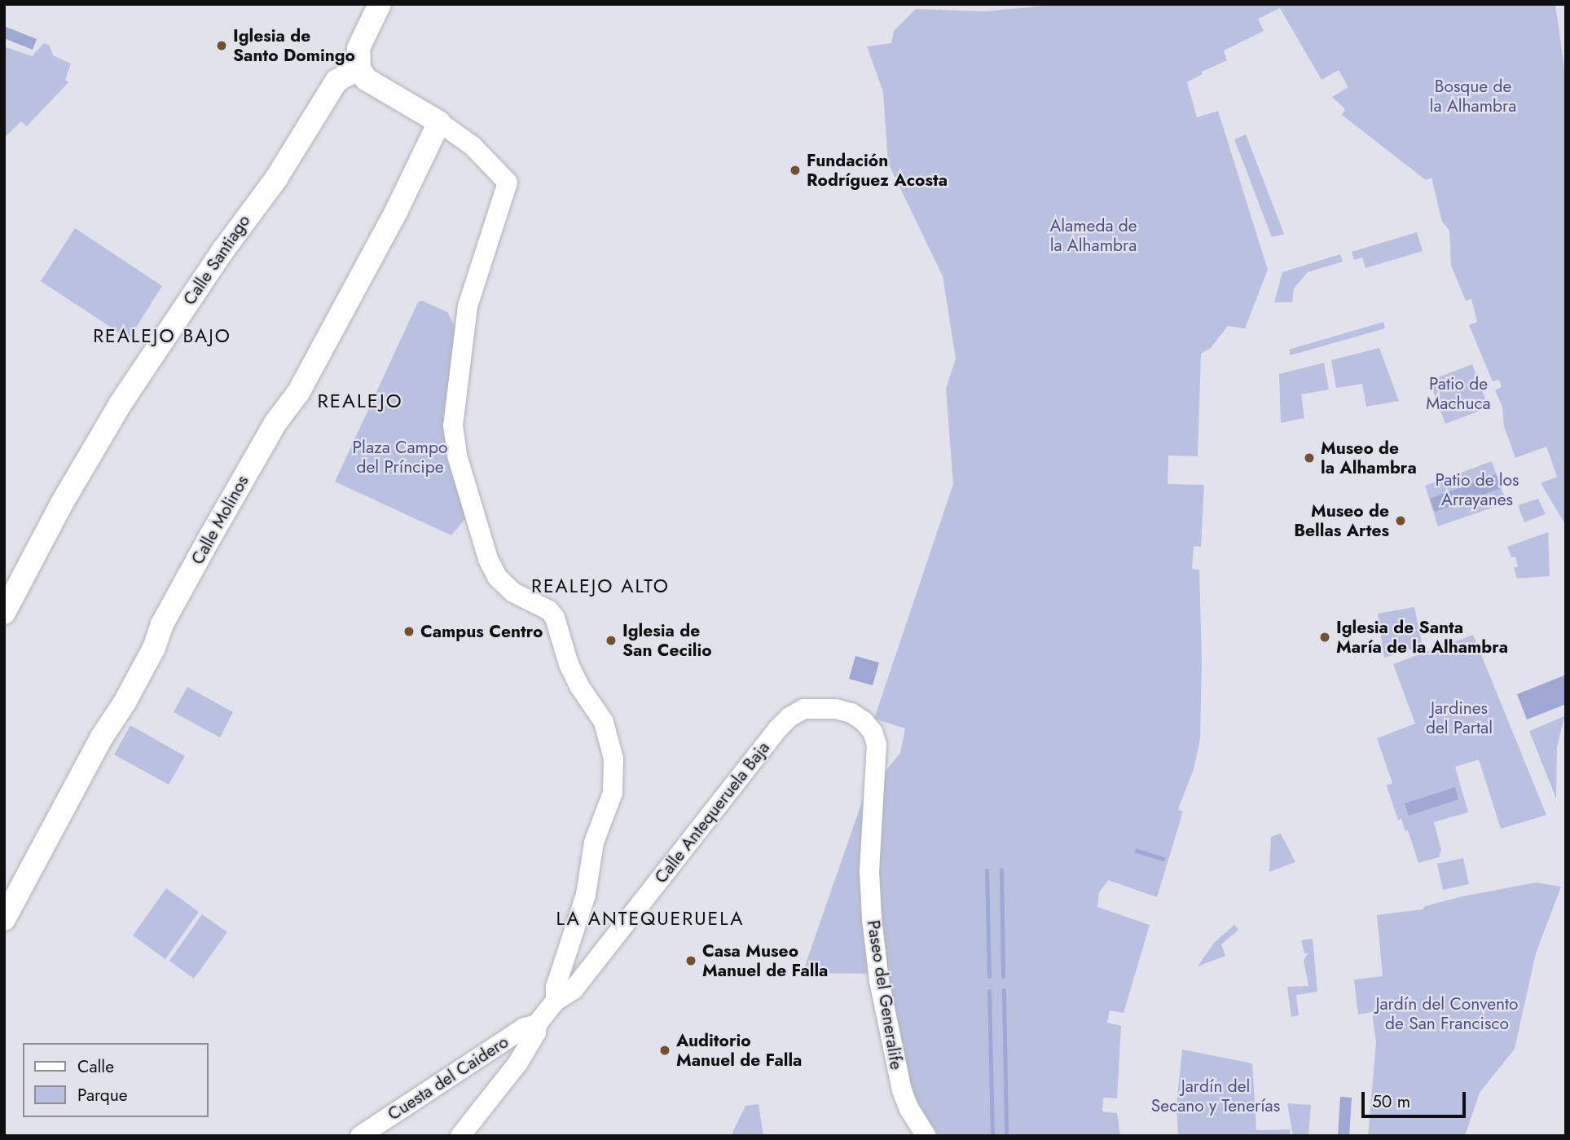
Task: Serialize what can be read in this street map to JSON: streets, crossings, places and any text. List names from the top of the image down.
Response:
{
  "streets": {
    "main road": ["Calle Santiago", "Calle Molinos"],
    "street": ["Calle Antequeruela Baja", "Paseo del Generalife", "Cuesta del Caidero"]
  },
  "crossings": [
    ["Calle Antequeruela Baja", "Paseo del Generalife"],
    ["Calle Antequeruela Baja", "Cuesta del Caidero"]
  ],
  "districts": [
    "REALEJO BAJO",
    "REALEJO",
    "REALEJO ALTO",
    "LA ANTEQUERUELA"
  ],
  "parks": [
    "Bosque de la Alhambra",
    "Alameda de la Alhambra",
    "Patio de Machuca",
    "Plaza Campo del Príncipe",
    "Patio de los Arrayanes",
    "Jardines del Partal",
    "Jardín del Convento de San Francisco",
    "Jardín del Secano y Tenerías"
  ],
  "places": [
    "Iglesia de Santo Domingo",
    "Fundación Rodríguez Acosta",
    "Museo de la Alhambra",
    "Museo de Bellas Artes",
    "Campus Centro",
    "Iglesia de Santa María de la Alhambra",
    "Iglesia de San Cecilio",
    "Casa Museo Manuel de Falla",
    "Auditorio Manuel de Falla"
  ],
  "legend": ["Calle", "Parque"],
  "scale_bar": "50 m"
}
